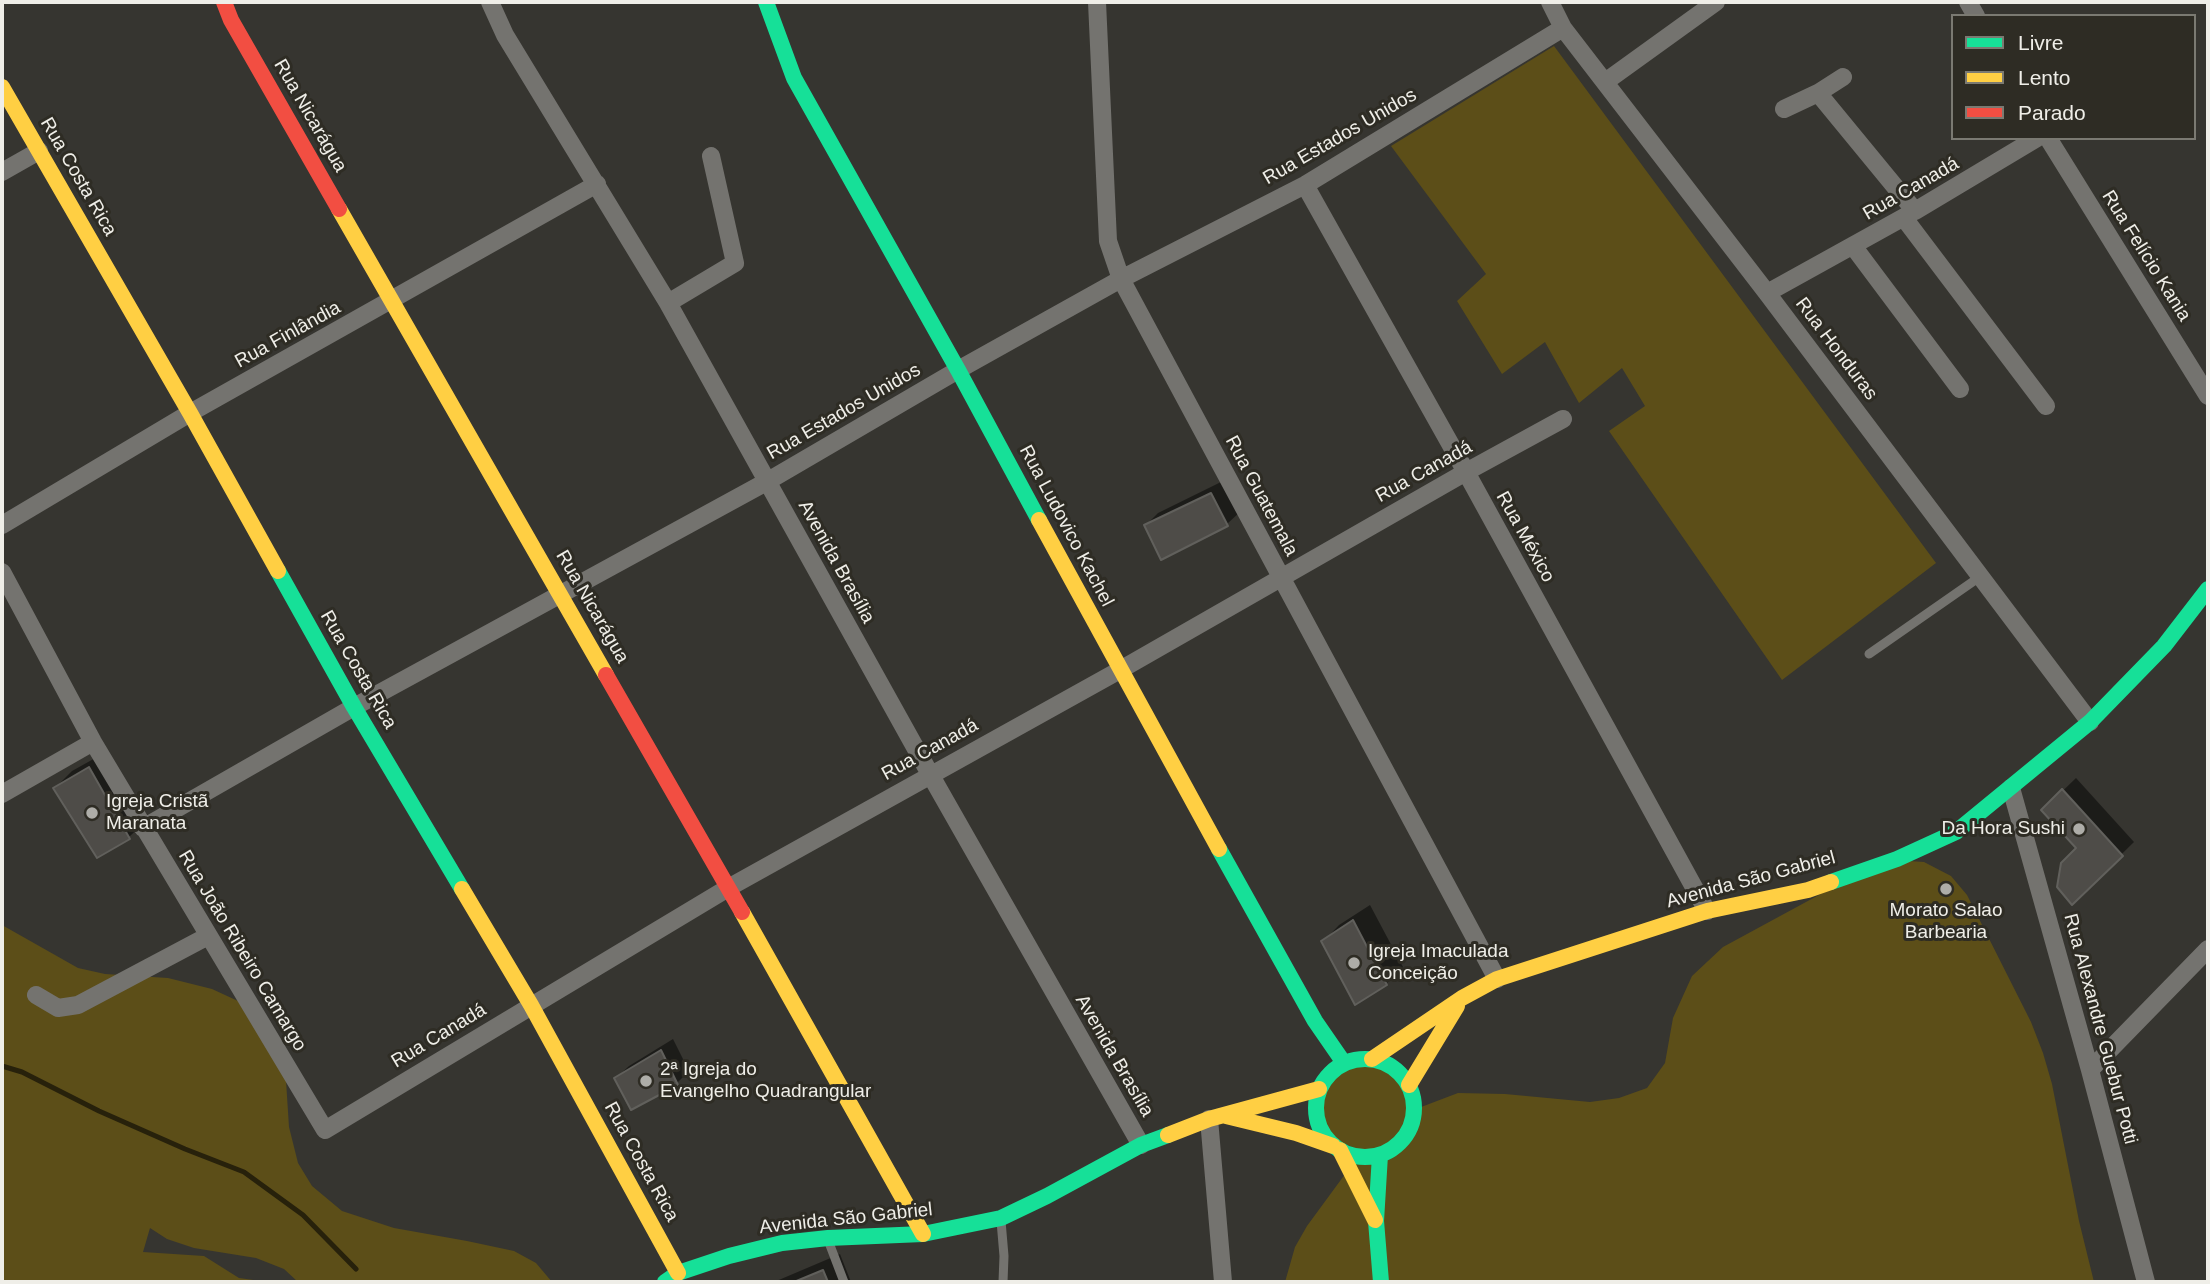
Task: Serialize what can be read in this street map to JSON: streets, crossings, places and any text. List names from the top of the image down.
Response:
{
  "streets": {
    "main road": [
      "Rua Nicarágua",
      "Rua Costa Rica",
      "Rua Ludovico Kachel",
      "Avenida São Gabriel"
    ],
    "street": [
      "Rua Estados Unidos",
      "Rua Canadá",
      "Rua Felício Kania",
      "Rua Finlândia",
      "Rua Honduras",
      "Rua Guatemala",
      "Rua México",
      "Avenida Brasília",
      "Rua João Ribeiro Camargo",
      "Rua Alexandre Guebur Potti"
    ]
  },
  "crossings": [
    ["Rua Nicarágua", "Rua Estados Unidos"],
    ["Rua Nicarágua", "Rua Canadá"],
    ["Rua Nicarágua", "Rua Finlândia"],
    ["Rua Nicarágua", "Avenida São Gabriel"],
    ["Rua Estados Unidos", "Rua Costa Rica"],
    ["Rua Estados Unidos", "Rua Honduras"],
    ["Rua Estados Unidos", "Rua Guatemala"],
    ["Rua Estados Unidos", "Rua Ludovico Kachel"],
    ["Rua Estados Unidos", "Rua México"],
    ["Rua Estados Unidos", "Avenida Brasília"],
    ["Rua Estados Unidos", "Rua João Ribeiro Camargo"],
    ["Rua Costa Rica", "Rua Canadá"],
    ["Rua Costa Rica", "Rua Finlândia"],
    ["Rua Costa Rica", "Avenida São Gabriel"],
    ["Rua Canadá", "Rua Honduras"],
    ["Rua Canadá", "Rua Guatemala"],
    ["Rua Canadá", "Rua Ludovico Kachel"],
    ["Rua Canadá", "Rua México"],
    ["Rua Canadá", "Avenida Brasília"],
    ["Rua Canadá", "Rua João Ribeiro Camargo"],
    ["Rua Finlândia", "Avenida Brasília"],
    ["Rua Honduras", "Avenida São Gabriel"],
    ["Rua Guatemala", "Avenida São Gabriel"],
    ["Rua Ludovico Kachel", "Avenida São Gabriel"],
    ["Rua México", "Avenida São Gabriel"],
    ["Avenida Brasília", "Avenida São Gabriel"],
    ["Avenida São Gabriel", "Rua Alexandre Guebur Potti"]
  ],
  "places": [
    "Igreja Cristã Maranata",
    "Da Hora Sushi",
    "Morato Salao Barbearia",
    "Igreja Imaculada Conceição",
    "2ª Igreja do Evangelho Quadrangular"
  ],
  "legend": ["Livre", "Lento", "Parado"]
}
